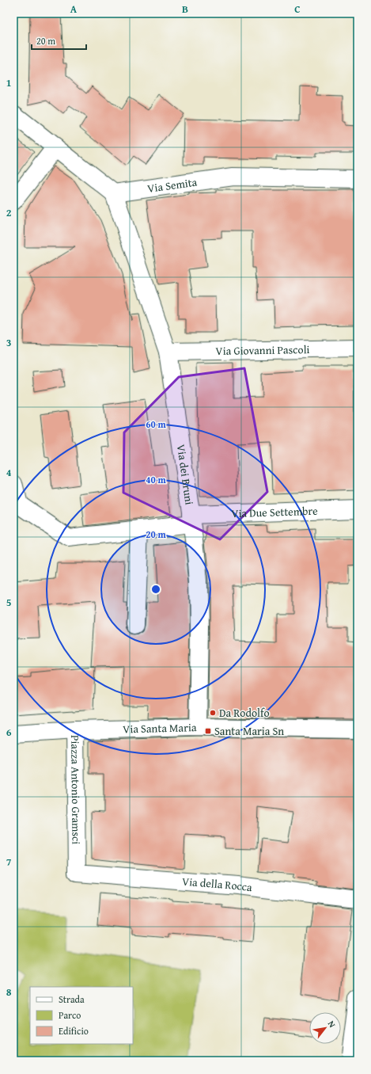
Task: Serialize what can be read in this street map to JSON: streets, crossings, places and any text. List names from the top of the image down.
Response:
{
  "streets": {
    "street": [
      "Via Semita",
      "Via Giovanni Pascoli",
      "Via dei Bruni",
      "Via Due Settembre",
      "Via Santa Maria",
      "Piazza Antonio Gramsci",
      "Via della Rocca"
    ]
  },
  "crossings": [
    ["Via Semita", "Via dei Bruni"],
    ["Via Giovanni Pascoli", "Via dei Bruni"],
    ["Via dei Bruni", "Via Due Settembre"],
    ["Via dei Bruni", "Via Santa Maria"],
    ["Via Santa Maria", "Piazza Antonio Gramsci"],
    ["Piazza Antonio Gramsci", "Via della Rocca"]
  ],
  "places": {
    "other": ["Da Rodolfo"],
    "transit": ["Santa Maria Sn"]
  },
  "legend": ["Strada", "Parco", "Edificio"],
  "scale_bar": "20 m",
  "north": "top right",
  "grid": {
    "columns": ["A", "B", "C"],
    "rows": [
      "1",
      "2",
      "3",
      "4",
      "5",
      "6",
      "7",
      "8"
    ]
  },
  "rings": ["60 m", "40 m", "20 m"]
}
